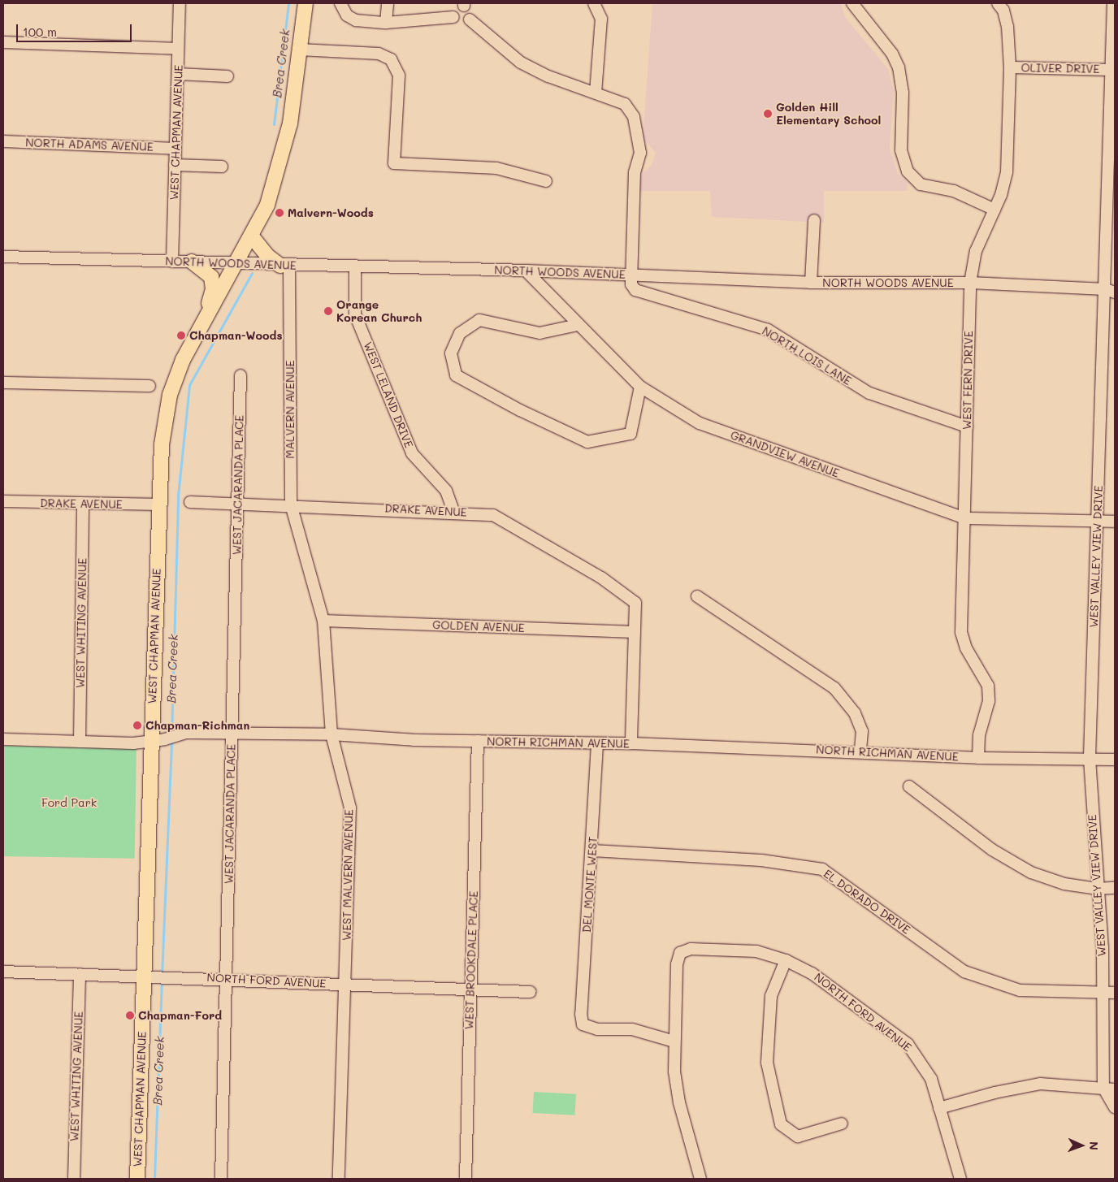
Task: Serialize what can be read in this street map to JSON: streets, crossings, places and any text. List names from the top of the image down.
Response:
{
  "streets": {
    "main road": ["WEST CHAPMAN AVENUE"],
    "street": [
      "OLIVER DRIVE",
      "NORTH ADAMS AVENUE",
      "NORTH WOODS AVENUE",
      "NORTH LOIS LANE",
      "WEST FERN DRIVE",
      "WEST LELAND DRIVE",
      "MALVERN AVENUE",
      "GRANDVIEW AVENUE",
      "WEST JACARANDA PLACE",
      "DRAKE AVENUE",
      "WEST VALLEY VIEW DRIVE",
      "WEST WHITING AVENUE",
      "GOLDEN AVENUE",
      "NORTH RICHMAN AVENUE",
      "WEST MALVERN AVENUE",
      "DEL MONTE WEST",
      "EL DORADO DRIVE",
      "WEST BROOKDALE PLACE",
      "NORTH FORD AVENUE"
    ]
  },
  "crossings": [
    ["OLIVER DRIVE", "WEST FERN DRIVE"],
    ["OLIVER DRIVE", "WEST VALLEY VIEW DRIVE"],
    ["WEST CHAPMAN AVENUE", "NORTH ADAMS AVENUE"],
    ["WEST CHAPMAN AVENUE", "NORTH WOODS AVENUE"],
    ["WEST CHAPMAN AVENUE", "DRAKE AVENUE"],
    ["WEST CHAPMAN AVENUE", "NORTH RICHMAN AVENUE"],
    ["WEST CHAPMAN AVENUE", "NORTH FORD AVENUE"],
    ["NORTH WOODS AVENUE", "NORTH LOIS LANE"],
    ["NORTH WOODS AVENUE", "WEST FERN DRIVE"],
    ["NORTH WOODS AVENUE", "WEST LELAND DRIVE"],
    ["NORTH WOODS AVENUE", "MALVERN AVENUE"],
    ["NORTH WOODS AVENUE", "GRANDVIEW AVENUE"],
    ["NORTH WOODS AVENUE", "WEST VALLEY VIEW DRIVE"],
    ["NORTH LOIS LANE", "WEST FERN DRIVE"],
    ["WEST FERN DRIVE", "GRANDVIEW AVENUE"],
    ["WEST FERN DRIVE", "NORTH RICHMAN AVENUE"],
    ["WEST LELAND DRIVE", "DRAKE AVENUE"],
    ["MALVERN AVENUE", "DRAKE AVENUE"],
    ["MALVERN AVENUE", "WEST MALVERN AVENUE"],
    ["GRANDVIEW AVENUE", "WEST VALLEY VIEW DRIVE"],
    ["WEST JACARANDA PLACE", "DRAKE AVENUE"],
    ["WEST JACARANDA PLACE", "NORTH RICHMAN AVENUE"],
    ["WEST JACARANDA PLACE", "NORTH FORD AVENUE"],
    ["DRAKE AVENUE", "WEST WHITING AVENUE"],
    ["DRAKE AVENUE", "GOLDEN AVENUE"],
    ["DRAKE AVENUE", "WEST MALVERN AVENUE"],
    ["WEST VALLEY VIEW DRIVE", "NORTH RICHMAN AVENUE"],
    ["WEST VALLEY VIEW DRIVE", "EL DORADO DRIVE"],
    ["WEST WHITING AVENUE", "NORTH RICHMAN AVENUE"],
    ["WEST WHITING AVENUE", "NORTH FORD AVENUE"],
    ["GOLDEN AVENUE", "WEST MALVERN AVENUE"],
    ["NORTH RICHMAN AVENUE", "WEST MALVERN AVENUE"],
    ["NORTH RICHMAN AVENUE", "DEL MONTE WEST"],
    ["NORTH RICHMAN AVENUE", "WEST BROOKDALE PLACE"],
    ["WEST MALVERN AVENUE", "NORTH FORD AVENUE"],
    ["DEL MONTE WEST", "EL DORADO DRIVE"],
    ["DEL MONTE WEST", "NORTH FORD AVENUE"],
    ["WEST BROOKDALE PLACE", "NORTH FORD AVENUE"]
  ],
  "water": ["Brea Creek"],
  "parks": ["Ford Park"],
  "places": [
    "Golden Hill Elementary School",
    "Malvern-Woods",
    "Orange Korean Church",
    "Chapman-Woods",
    "Chapman-Richman",
    "Chapman-Ford"
  ],
  "scale_bar": "100 m",
  "north": "right"
}
